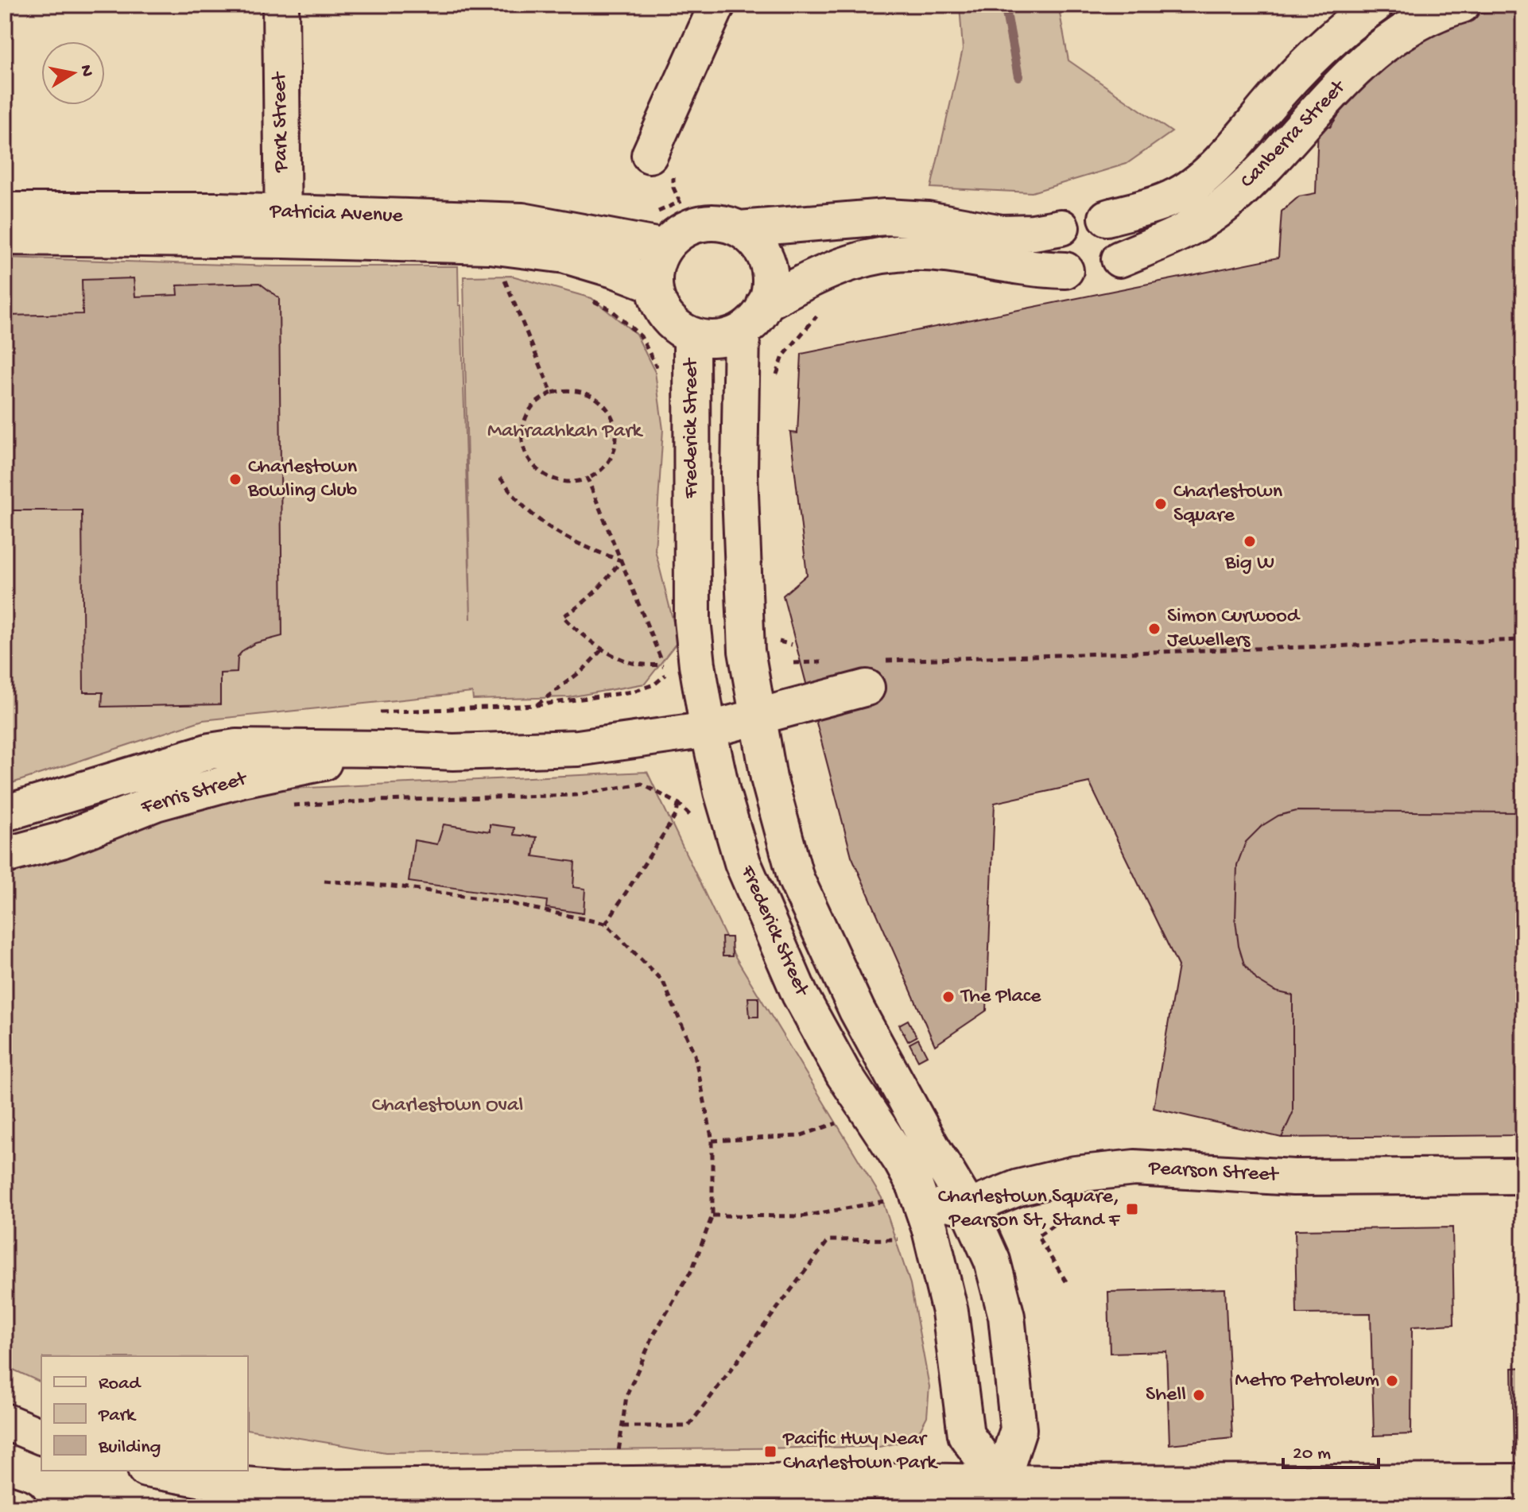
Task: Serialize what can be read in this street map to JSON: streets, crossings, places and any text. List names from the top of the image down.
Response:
{
  "streets": {
    "main road": [
      "Park Street",
      "Canberra Street",
      "Patricia Avenue",
      "Frederick Street",
      "Ferris Street",
      "Pearson Street"
    ]
  },
  "crossings": [
    ["Park Street", "Patricia Avenue"],
    ["Patricia Avenue", "Frederick Street"],
    ["Frederick Street", "Ferris Street"],
    ["Frederick Street", "Pearson Street"]
  ],
  "parks": ["Mahraahkah Park", "Charlestown Oval"],
  "places": {
    "other": [
      "Charlestown Bowling Club",
      "Charlestown Square",
      "Big W",
      "Simon Curwood Jewellers",
      "The Place",
      "Metro Petroleum",
      "Shell"
    ],
    "transit": ["Charlestown Square, Pearson St, Stand F", "Pacific Hwy Near Charlestown Park"]
  },
  "legend": ["Road", "Park", "Building"],
  "scale_bar": "20 m",
  "north": "right"
}
